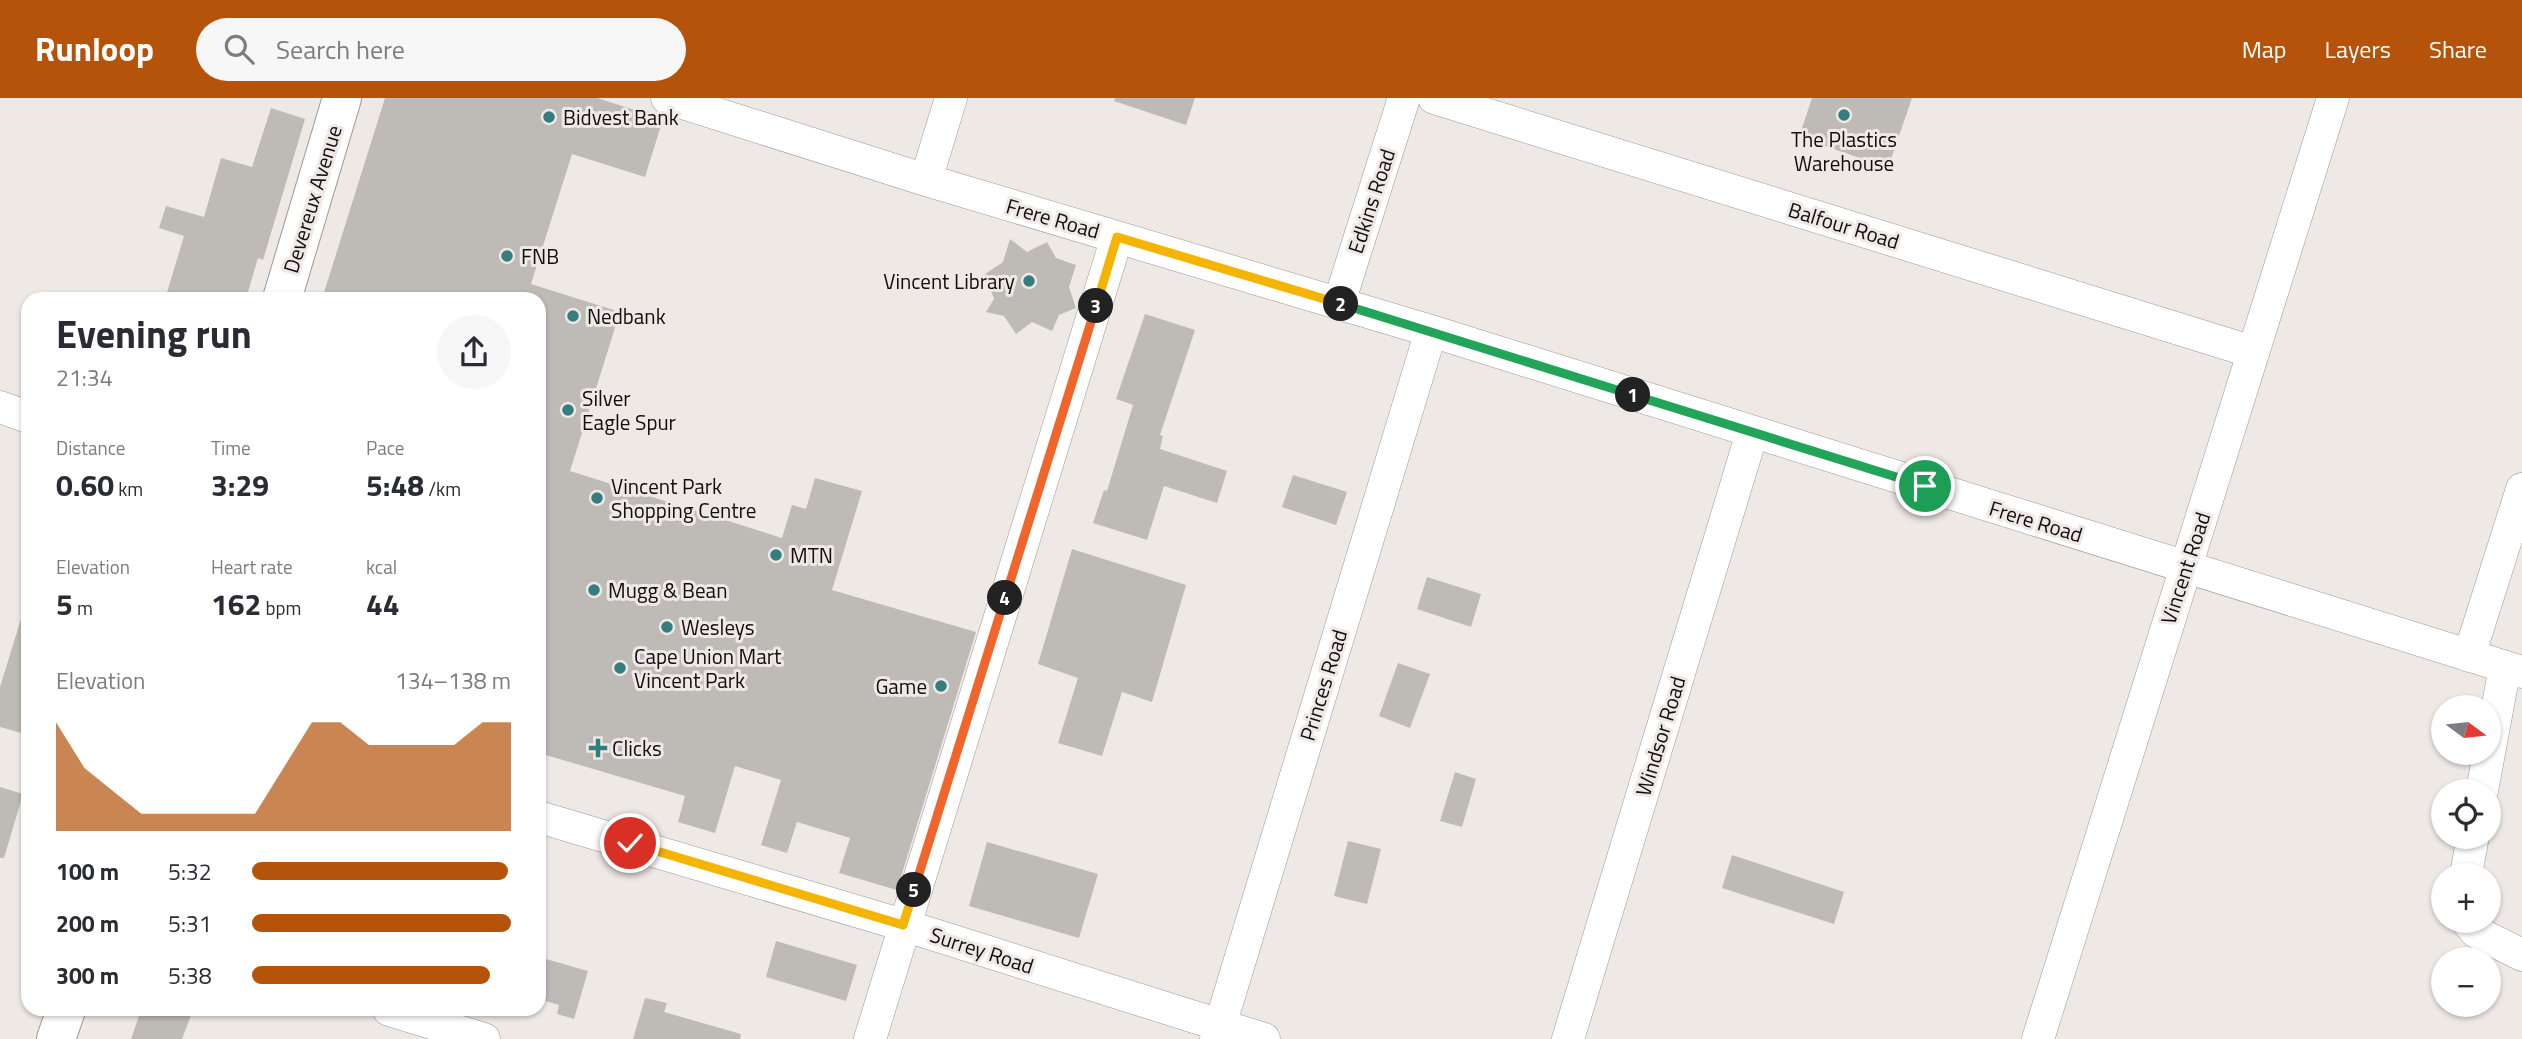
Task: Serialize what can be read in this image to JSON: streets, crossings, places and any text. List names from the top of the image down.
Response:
{
  "streets": {
    "main road": ["Devereux Avenue"],
    "street": [
      "Edkins Road",
      "Frere Road",
      "Balfour Road",
      "Vincent Road",
      "Princes Road",
      "Windsor Road",
      "Surrey Road"
    ]
  },
  "crossings": [
    ["Edkins Road", "Frere Road"],
    ["Frere Road", "Vincent Road"],
    ["Frere Road", "Princes Road"],
    ["Frere Road", "Windsor Road"],
    ["Balfour Road", "Vincent Road"],
    ["Princes Road", "Surrey Road"]
  ],
  "places": {
    "other": [
      "The Plastics Warehouse",
      "Bidvest Bank",
      "FNB",
      "Vincent Library",
      "Nedbank",
      "Silver Eagle Spur",
      "Vincent Park Shopping Centre",
      "MTN",
      "Mugg & Bean",
      "Wesleys",
      "Cape Union Mart Vincent Park",
      "Game"
    ],
    "health": ["Clicks"]
  },
  "north": "right",
  "page": {
    "header": "Runloop",
    "search": "Search here",
    "nav": ["Map", "Layers", "Share"],
    "pins": [
      "2",
      "3",
      "1",
      "4",
      "5"
    ],
    "heading": ["Evening run", "21:34"],
    "stats": [
      ["Distance", "0.60 km"],
      ["Time", "3:29"],
      ["Pace", "5:48 /km"],
      ["Elevation", "5 m"],
      ["Heart rate", "162 bpm"],
      ["kcal", "44"]
    ],
    "chart": ["Elevation", "134–138 m"],
    "map_buttons": ["+", "−"],
    "list": [
      {
        "name": "100 m",
        "note": "5:32"
      },
      {
        "name": "200 m",
        "note": "5:31"
      },
      {
        "name": "300 m",
        "note": "5:38"
      }
    ]
  }
}
